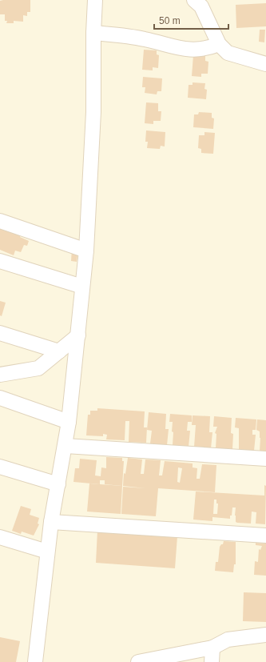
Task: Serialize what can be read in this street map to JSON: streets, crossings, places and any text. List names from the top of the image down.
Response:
{
  "scale_bar": "50 m"
}
